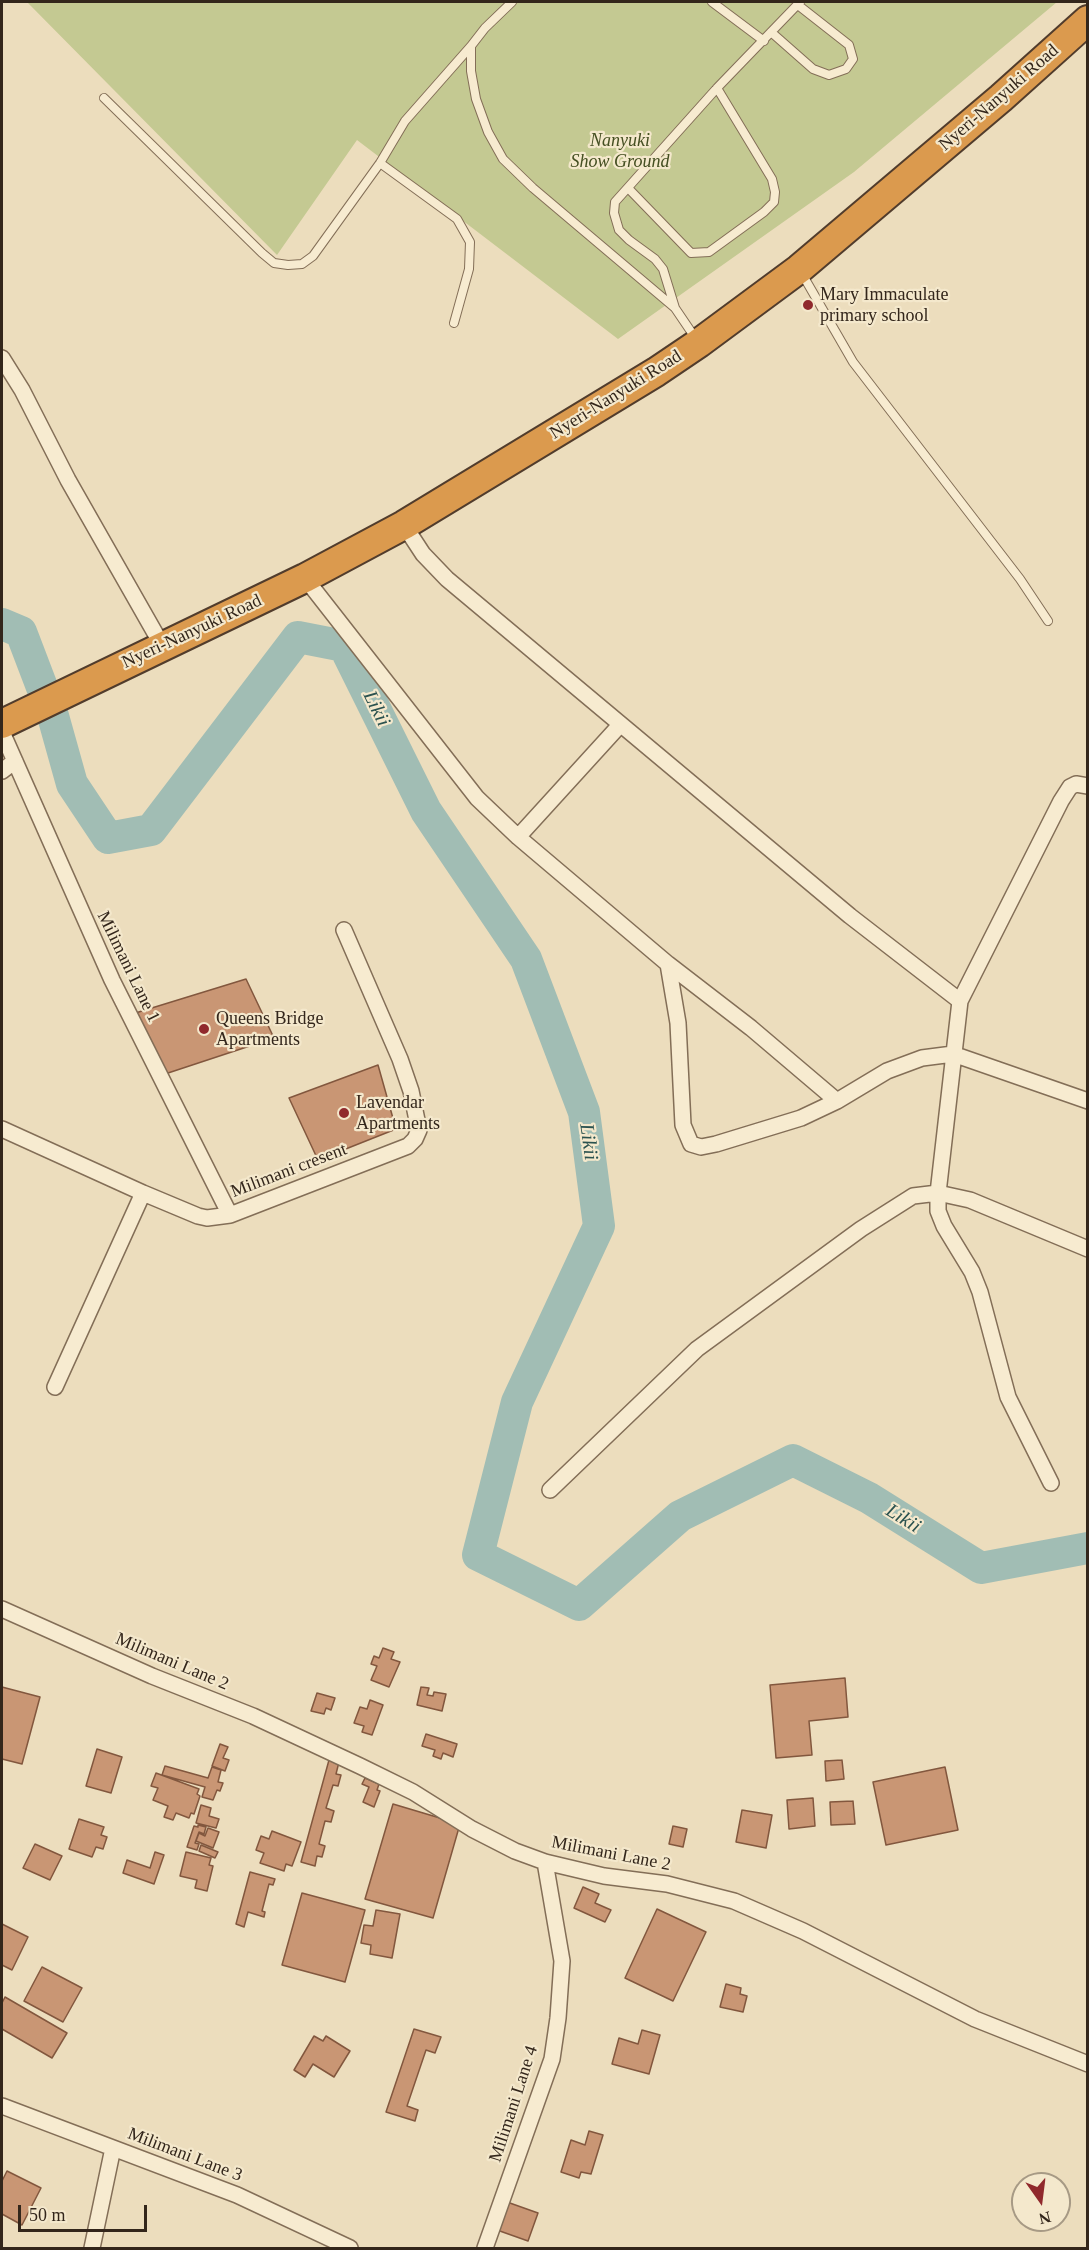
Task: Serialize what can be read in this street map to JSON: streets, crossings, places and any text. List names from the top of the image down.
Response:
{
  "streets": {
    "highway": ["Nyeri-Nanyuki Road"],
    "street": [
      "Milimani Lane 1",
      "Milimani cresent",
      "Milimani Lane 2",
      "Milimani Lane 4",
      "Milimani Lane 3"
    ]
  },
  "crossings": [
    ["Milimani Lane 1", "Milimani cresent"],
    ["Milimani Lane 2", "Milimani Lane 4"]
  ],
  "water": ["Likii"],
  "parks": ["Nanyuki Show Ground"],
  "places": ["Mary Immaculate primary school", "Queens Bridge Apartments", "Lavendar Apartments"],
  "scale_bar": "50 m",
  "north": "bottom"
}
